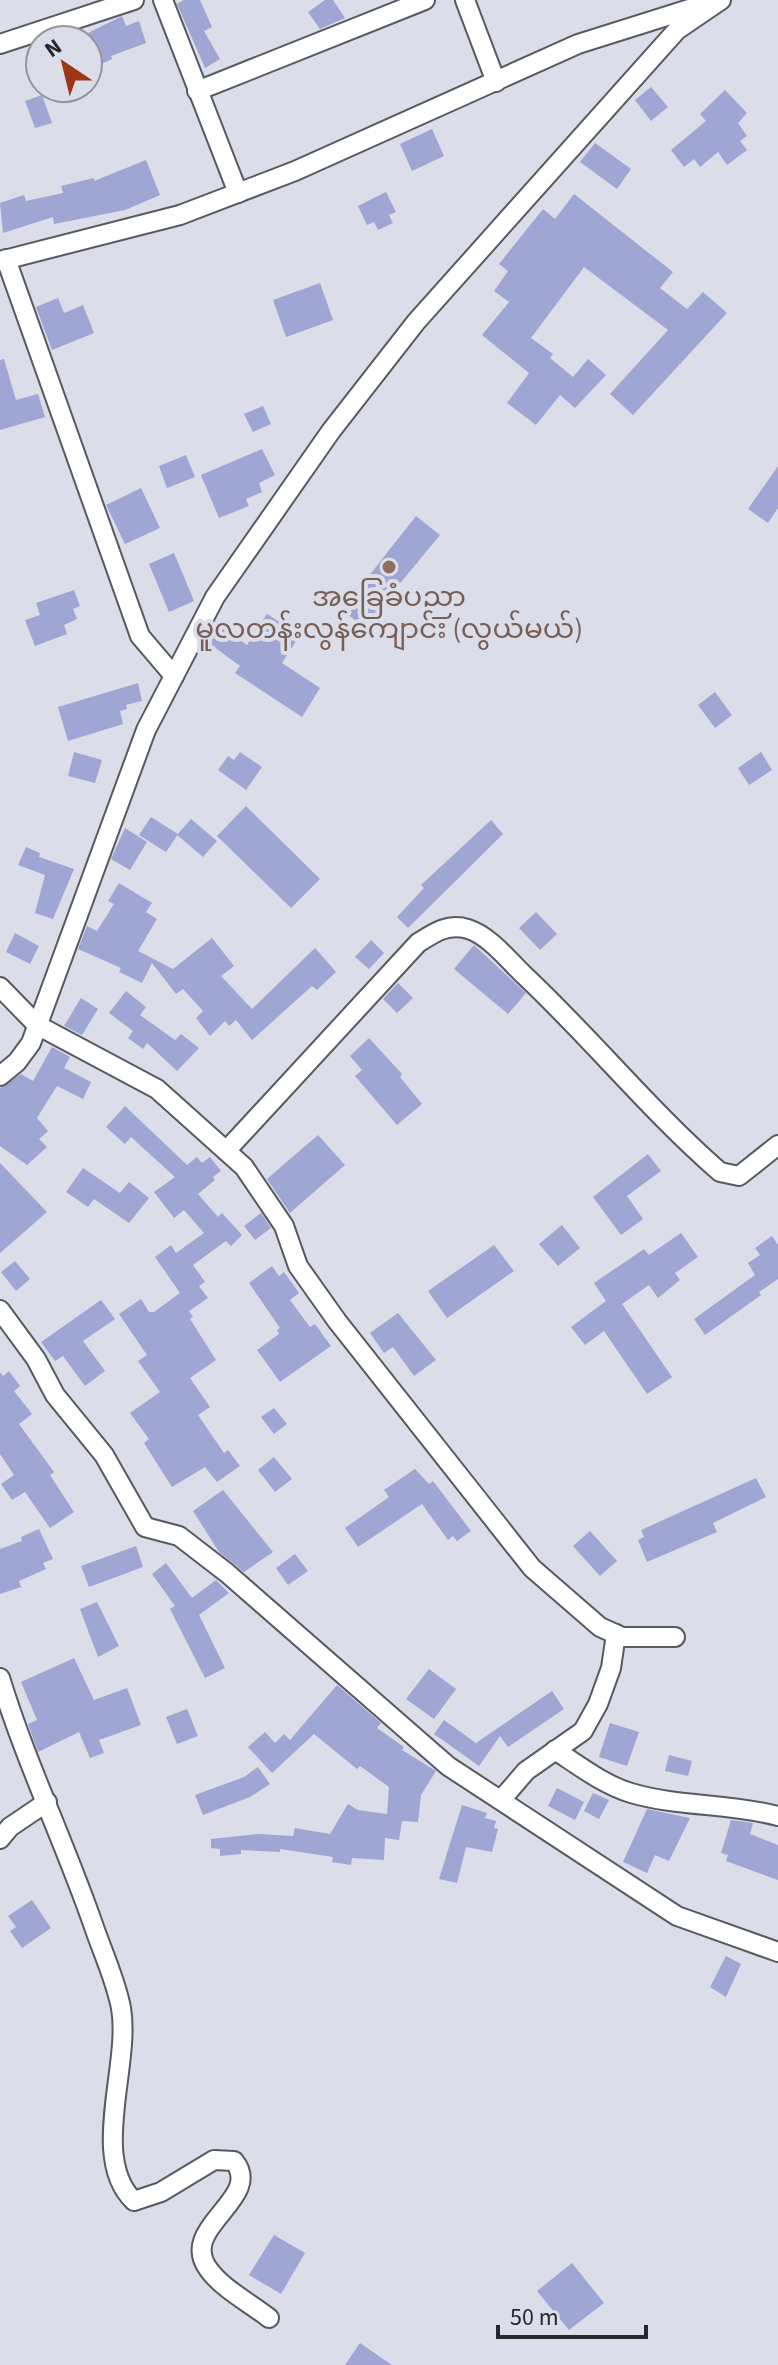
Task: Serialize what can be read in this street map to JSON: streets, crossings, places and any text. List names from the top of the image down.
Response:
{
  "places": ["အခြေခံပညာ မူလတန်းလွန်ကျောင်း (လွယ်မယ်)"],
  "scale_bar": "50 m",
  "north": "top left"
}
